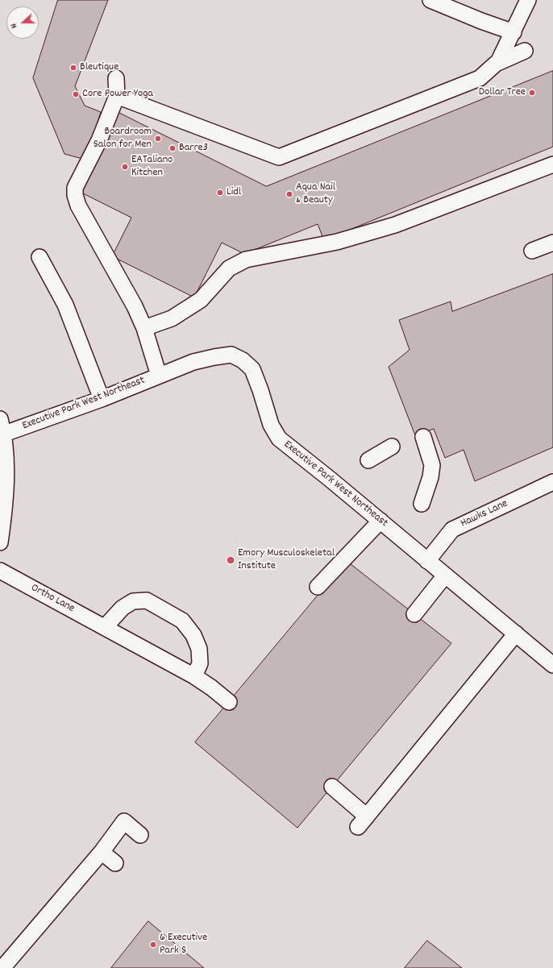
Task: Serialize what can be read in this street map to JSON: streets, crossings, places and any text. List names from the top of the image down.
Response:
{
  "streets": {
    "street": ["Executive Park West Northeast", "Hawks Lane", "Ortho Lane"]
  },
  "crossings": [
    ["Executive Park West Northeast", "Hawks Lane"]
  ],
  "places": [
    "Bleutique",
    "Dollar Tree",
    "Core Power Yoga",
    "Boardroom Salon for Men",
    "Barre3",
    "EATaliano Kitchen",
    "Lidl",
    "Aqua Nail & Beauty",
    "Emory Musculoskeletal Institute",
    "6 Executive Park S"
  ],
  "north": "left"
}
